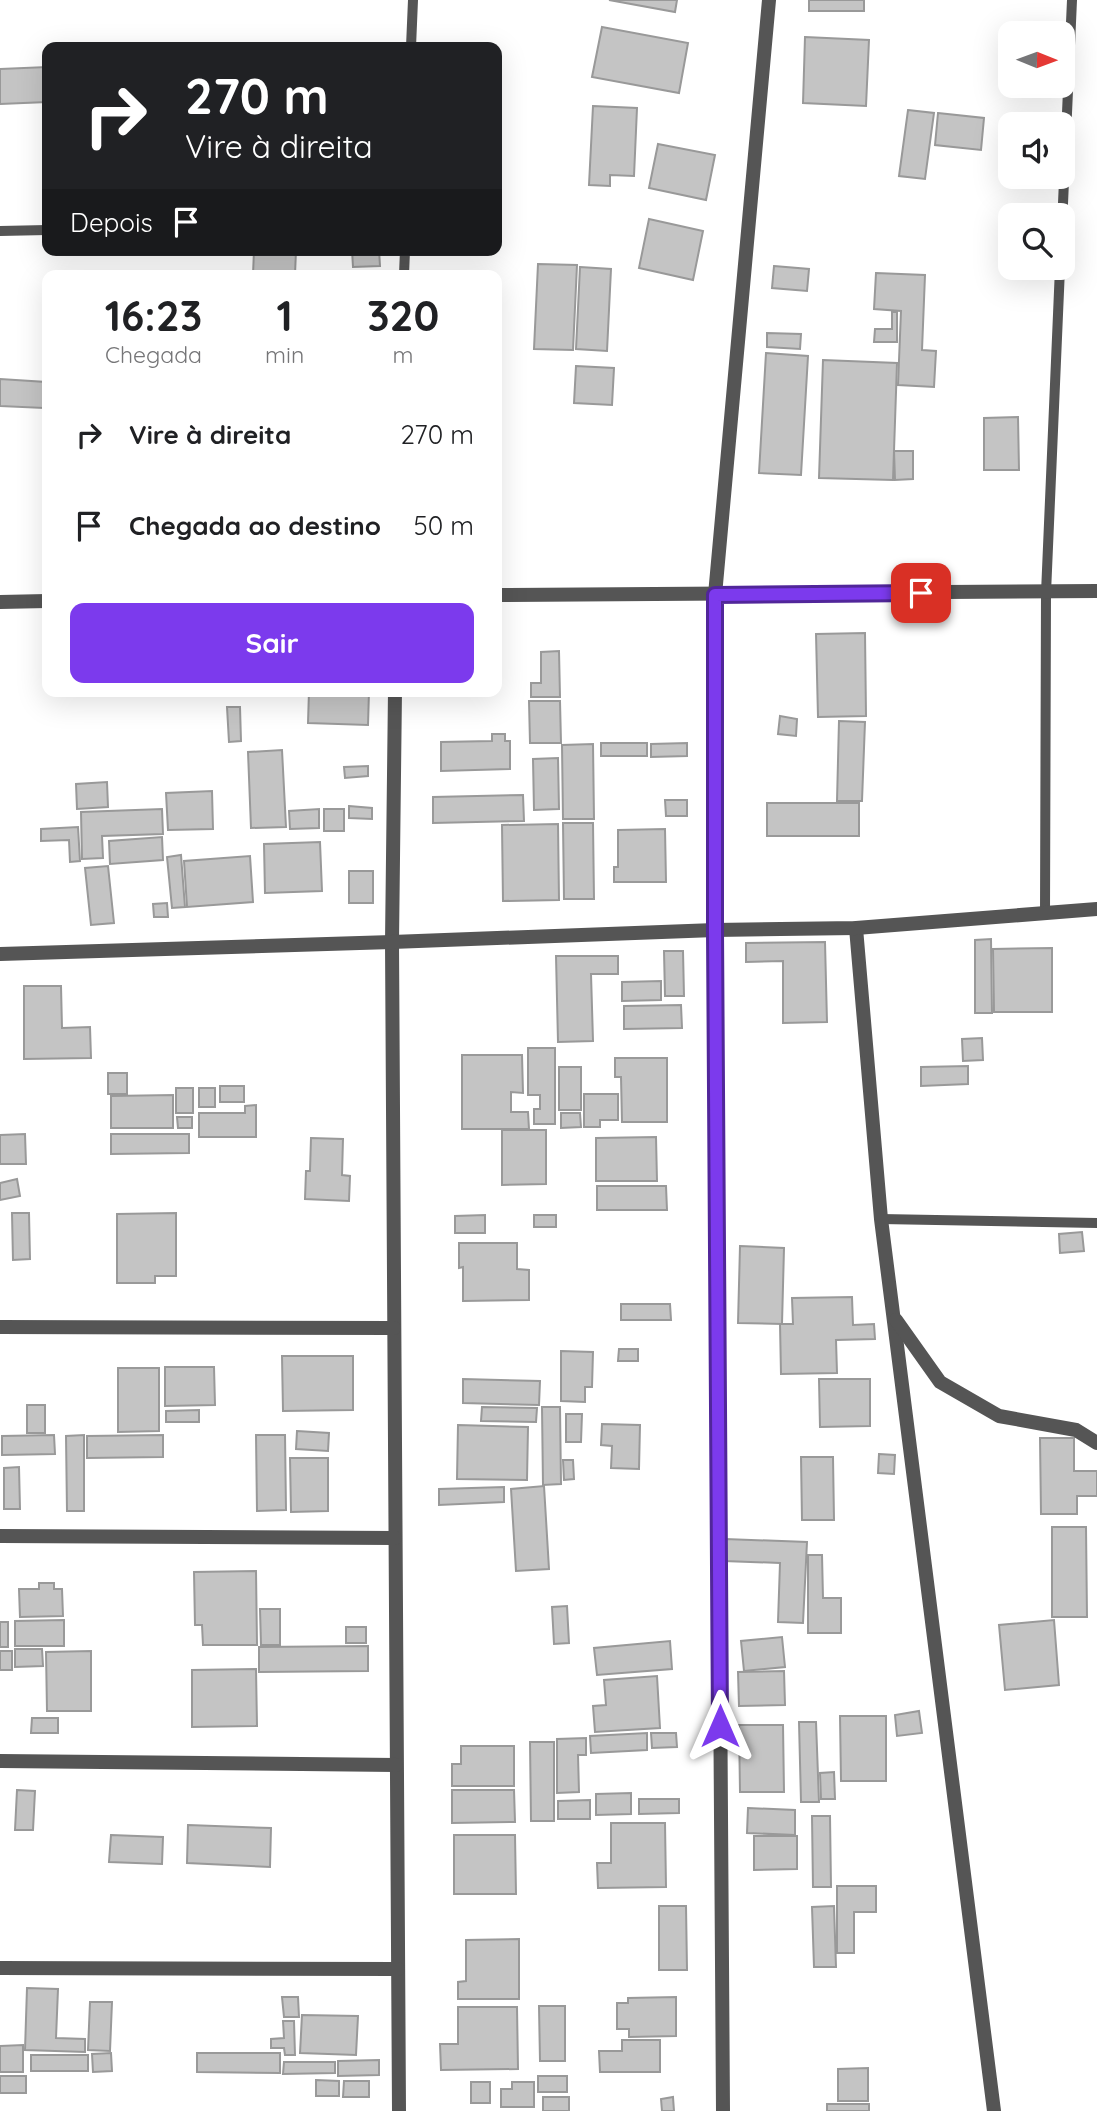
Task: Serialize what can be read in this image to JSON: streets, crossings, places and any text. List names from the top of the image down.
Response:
{
  "north": "right",
  "page": {
    "turn": ["270 m", "Vire à direita"],
    "then": "Depois",
    "eta": [
      "16:23",
      "Chegada",
      "1",
      "min",
      "320",
      "m"
    ],
    "list": [
      {
        "name": "Vire à direita",
        "value": "270 m"
      },
      {
        "name": "Chegada ao destino",
        "value": "50 m"
      }
    ],
    "buttons": "Sair"
  }
}
